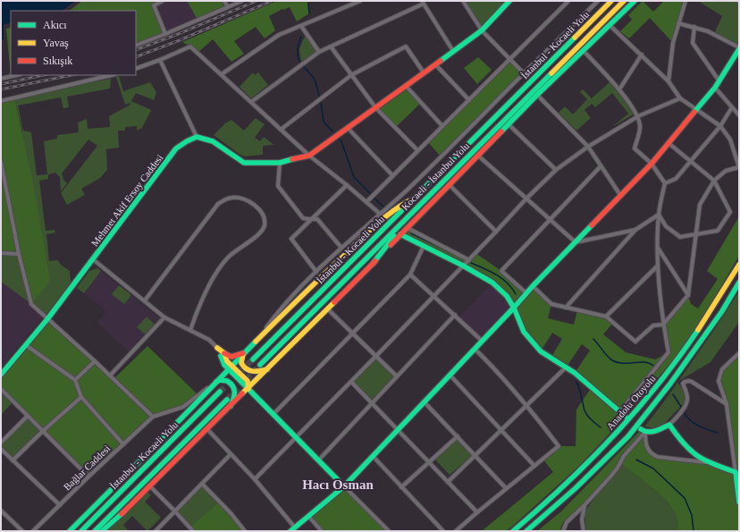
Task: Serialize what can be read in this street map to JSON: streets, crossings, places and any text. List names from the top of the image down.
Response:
{
  "streets": {
    "main road": [
      "İstanbul - Kocaeli Yolu",
      "Kocaeli - İstanbul Yolu",
      "Mehmet Akif Ersoy Caddesi",
      "Anadolu Otoyolu"
    ],
    "street": ["Bağlar Caddesi"]
  },
  "districts": ["Hacı Osman"],
  "legend": ["Akıcı", "Yavaş", "Sıkışık"]
}
